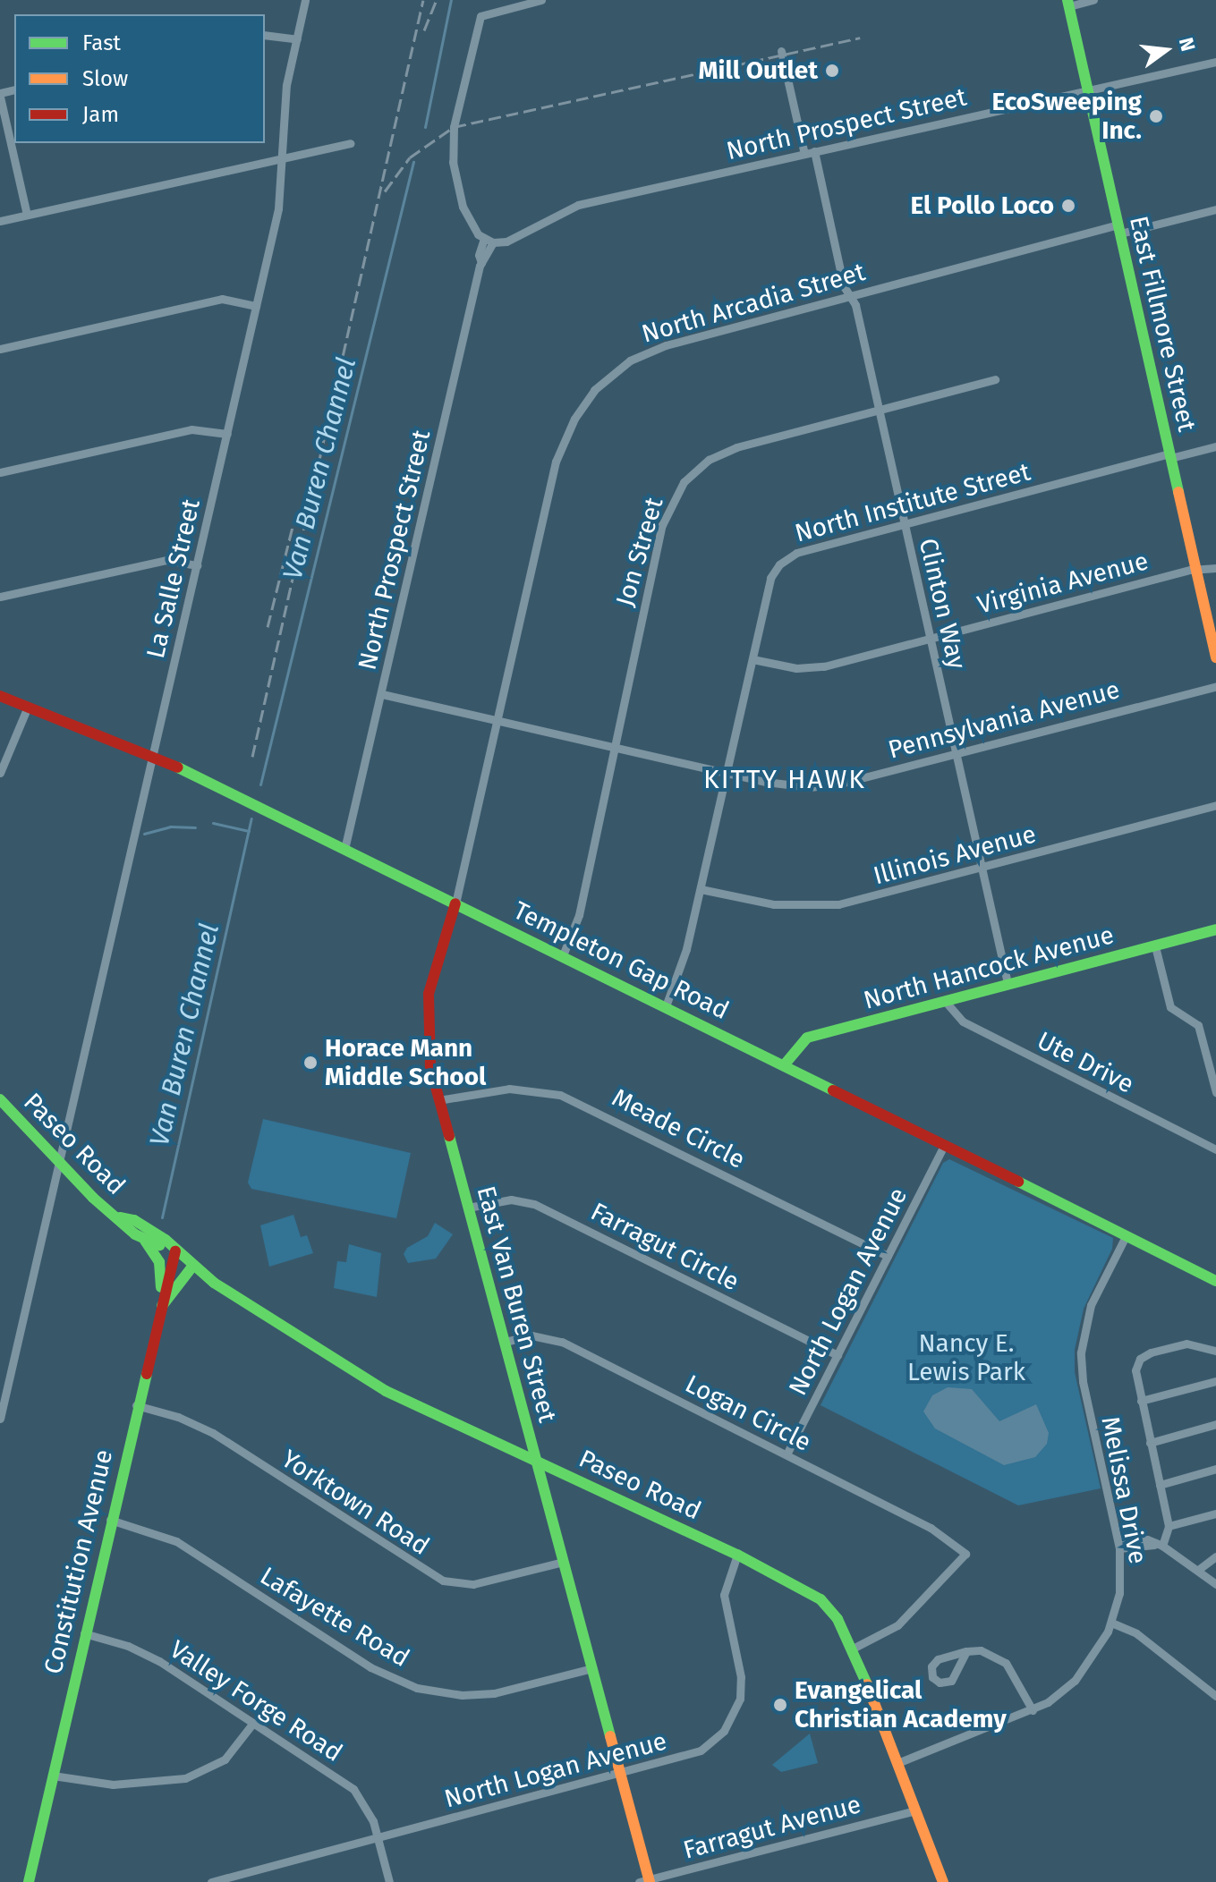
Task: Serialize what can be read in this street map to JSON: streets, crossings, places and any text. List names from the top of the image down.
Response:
{
  "streets": {
    "street": [
      "North Prospect Street",
      "North Arcadia Street",
      "East Fillmore Street",
      "North Institute Street",
      "Jon Street",
      "La Salle Street",
      "Virginia Avenue",
      "Clinton Way",
      "Pennsylvania Avenue",
      "Illinois Avenue",
      "Templeton Gap Road",
      "North Hancock Avenue",
      "Ute Drive",
      "Meade Circle",
      "Paseo Road",
      "Farragut Circle",
      "North Logan Avenue",
      "East Van Buren Street",
      "Logan Circle",
      "Melissa Drive",
      "Yorktown Road",
      "Constitution Avenue",
      "Lafayette Road",
      "Valley Forge Road",
      "Farragut Avenue"
    ]
  },
  "crossings": [
    ["North Prospect Street", "East Fillmore Street"],
    ["North Prospect Street", "Clinton Way"],
    ["North Prospect Street", "Pennsylvania Avenue"],
    ["North Prospect Street", "Templeton Gap Road"],
    ["North Arcadia Street", "East Fillmore Street"],
    ["North Arcadia Street", "Clinton Way"],
    ["North Arcadia Street", "Pennsylvania Avenue"],
    ["North Arcadia Street", "Templeton Gap Road"],
    ["North Arcadia Street", "East Van Buren Street"],
    ["East Fillmore Street", "North Institute Street"],
    ["East Fillmore Street", "Virginia Avenue"],
    ["North Institute Street", "Virginia Avenue"],
    ["North Institute Street", "Clinton Way"],
    ["North Institute Street", "Pennsylvania Avenue"],
    ["North Institute Street", "Illinois Avenue"],
    ["North Institute Street", "Templeton Gap Road"],
    ["Jon Street", "Clinton Way"],
    ["Jon Street", "Pennsylvania Avenue"],
    ["Jon Street", "Templeton Gap Road"],
    ["La Salle Street", "Templeton Gap Road"],
    ["La Salle Street", "Paseo Road"],
    ["Virginia Avenue", "Clinton Way"],
    ["Clinton Way", "Pennsylvania Avenue"],
    ["Clinton Way", "Illinois Avenue"],
    ["Clinton Way", "North Hancock Avenue"],
    ["Templeton Gap Road", "North Hancock Avenue"],
    ["Templeton Gap Road", "North Logan Avenue"],
    ["Templeton Gap Road", "East Van Buren Street"],
    ["Templeton Gap Road", "Melissa Drive"],
    ["North Hancock Avenue", "Ute Drive"],
    ["Meade Circle", "North Logan Avenue"],
    ["Meade Circle", "East Van Buren Street"],
    ["Paseo Road", "North Logan Avenue"],
    ["Paseo Road", "East Van Buren Street"],
    ["Paseo Road", "Logan Circle"],
    ["Paseo Road", "Melissa Drive"],
    ["Paseo Road", "Constitution Avenue"],
    ["Paseo Road", "Farragut Avenue"],
    ["Farragut Circle", "North Logan Avenue"],
    ["Farragut Circle", "East Van Buren Street"],
    ["North Logan Avenue", "East Van Buren Street"],
    ["North Logan Avenue", "Logan Circle"],
    ["North Logan Avenue", "Valley Forge Road"],
    ["East Van Buren Street", "Logan Circle"],
    ["East Van Buren Street", "Yorktown Road"],
    ["East Van Buren Street", "Lafayette Road"],
    ["East Van Buren Street", "Farragut Avenue"],
    ["Yorktown Road", "Constitution Avenue"],
    ["Constitution Avenue", "Lafayette Road"],
    ["Constitution Avenue", "Valley Forge Road"]
  ],
  "districts": ["KITTY HAWK"],
  "water": ["Van Buren Channel"],
  "parks": ["Nancy E. Lewis Park"],
  "places": [
    "Mill Outlet",
    "EcoSweeping Inc.",
    "El Pollo Loco",
    "Horace Mann Middle School",
    "Evangelical Christian Academy"
  ],
  "legend": ["Fast", "Slow", "Jam"],
  "north": "right"
}
